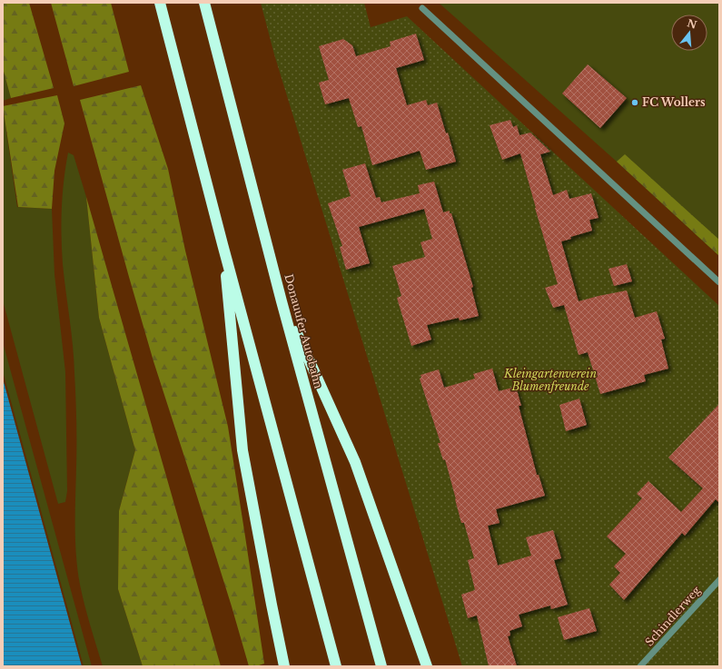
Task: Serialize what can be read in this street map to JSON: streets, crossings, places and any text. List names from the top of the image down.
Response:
{
  "streets": {
    "highway": ["Donauufer Autobahn"],
    "lane": ["Schindlerweg"]
  },
  "parks": ["Kleingartenverein Blumenfreunde"],
  "places": ["FC Wollers"],
  "north": "top"
}
